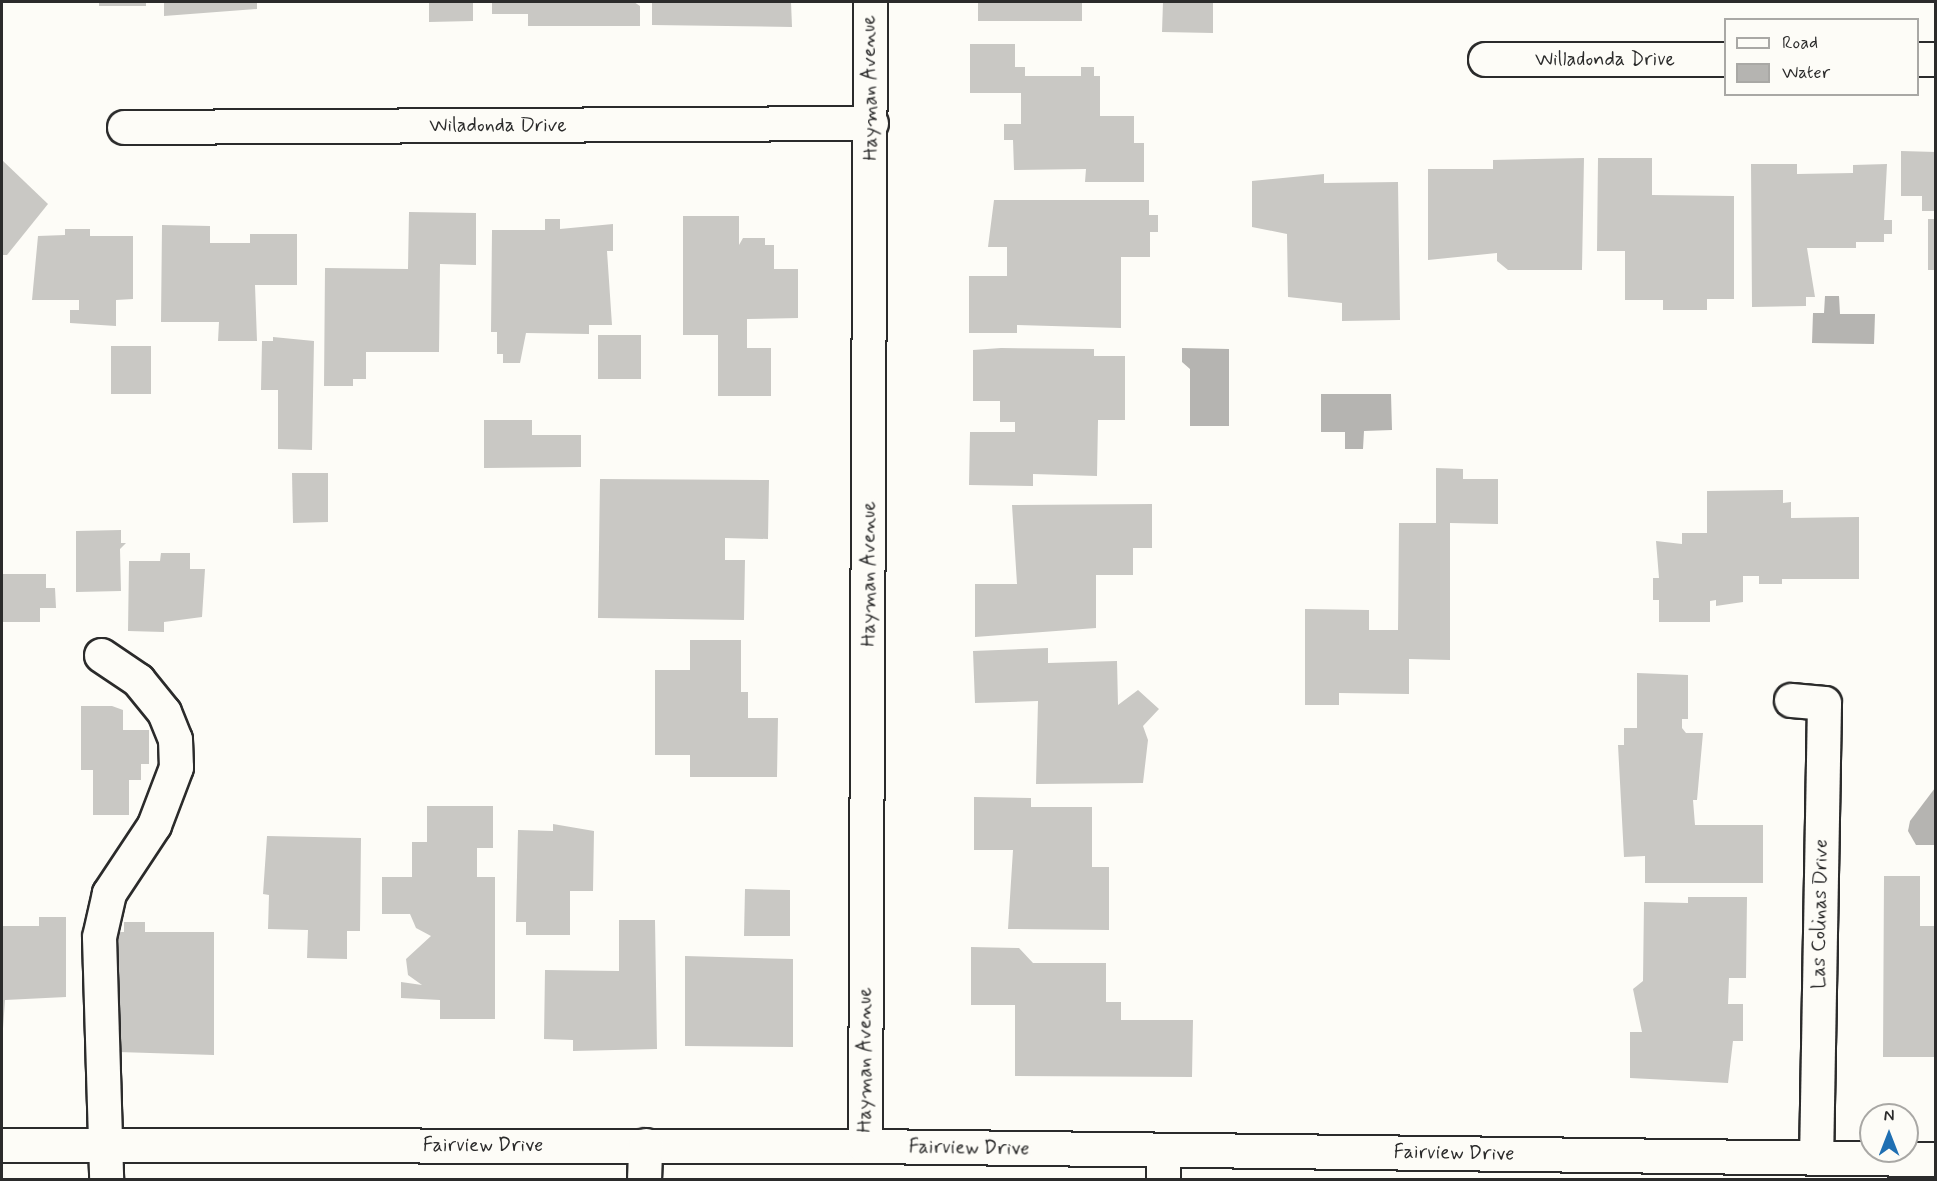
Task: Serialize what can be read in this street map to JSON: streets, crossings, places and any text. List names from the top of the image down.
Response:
{
  "streets": {
    "street": [
      "Willadonda Drive",
      "Hayman Avenue",
      "Wiladonda Drive",
      "Las Colinas Drive",
      "Fairview Drive"
    ]
  },
  "crossings": [
    ["Hayman Avenue", "Wiladonda Drive"],
    ["Hayman Avenue", "Fairview Drive"],
    ["Las Colinas Drive", "Fairview Drive"]
  ],
  "legend": ["Road", "Water"],
  "north": "top"
}
